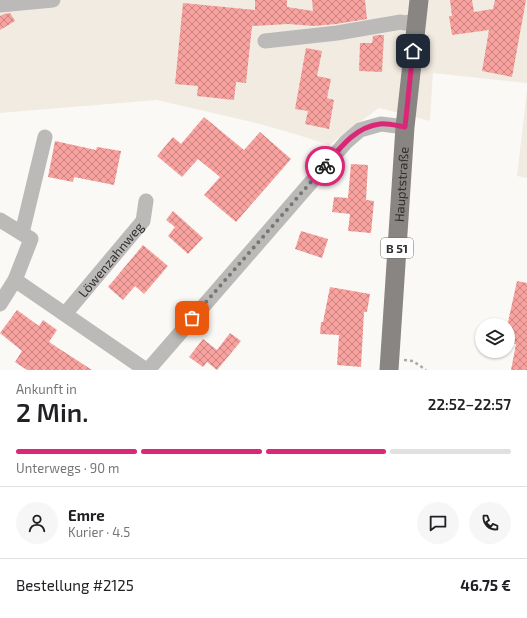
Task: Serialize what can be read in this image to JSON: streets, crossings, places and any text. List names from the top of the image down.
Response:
{
  "streets": {
    "main road": ["Hauptstraße", "B 51"],
    "street": ["Löwenzahnweg"]
  },
  "page": {
    "heading": ["2 Min.", "Ankunft in", "22:52–22:57"],
    "panel": [
      "Emre",
      "Kurier · 4.5",
      "Bestellung #2125",
      "46.75 €"
    ],
    "bar": "Unterwegs · 90 m"
  }
}
